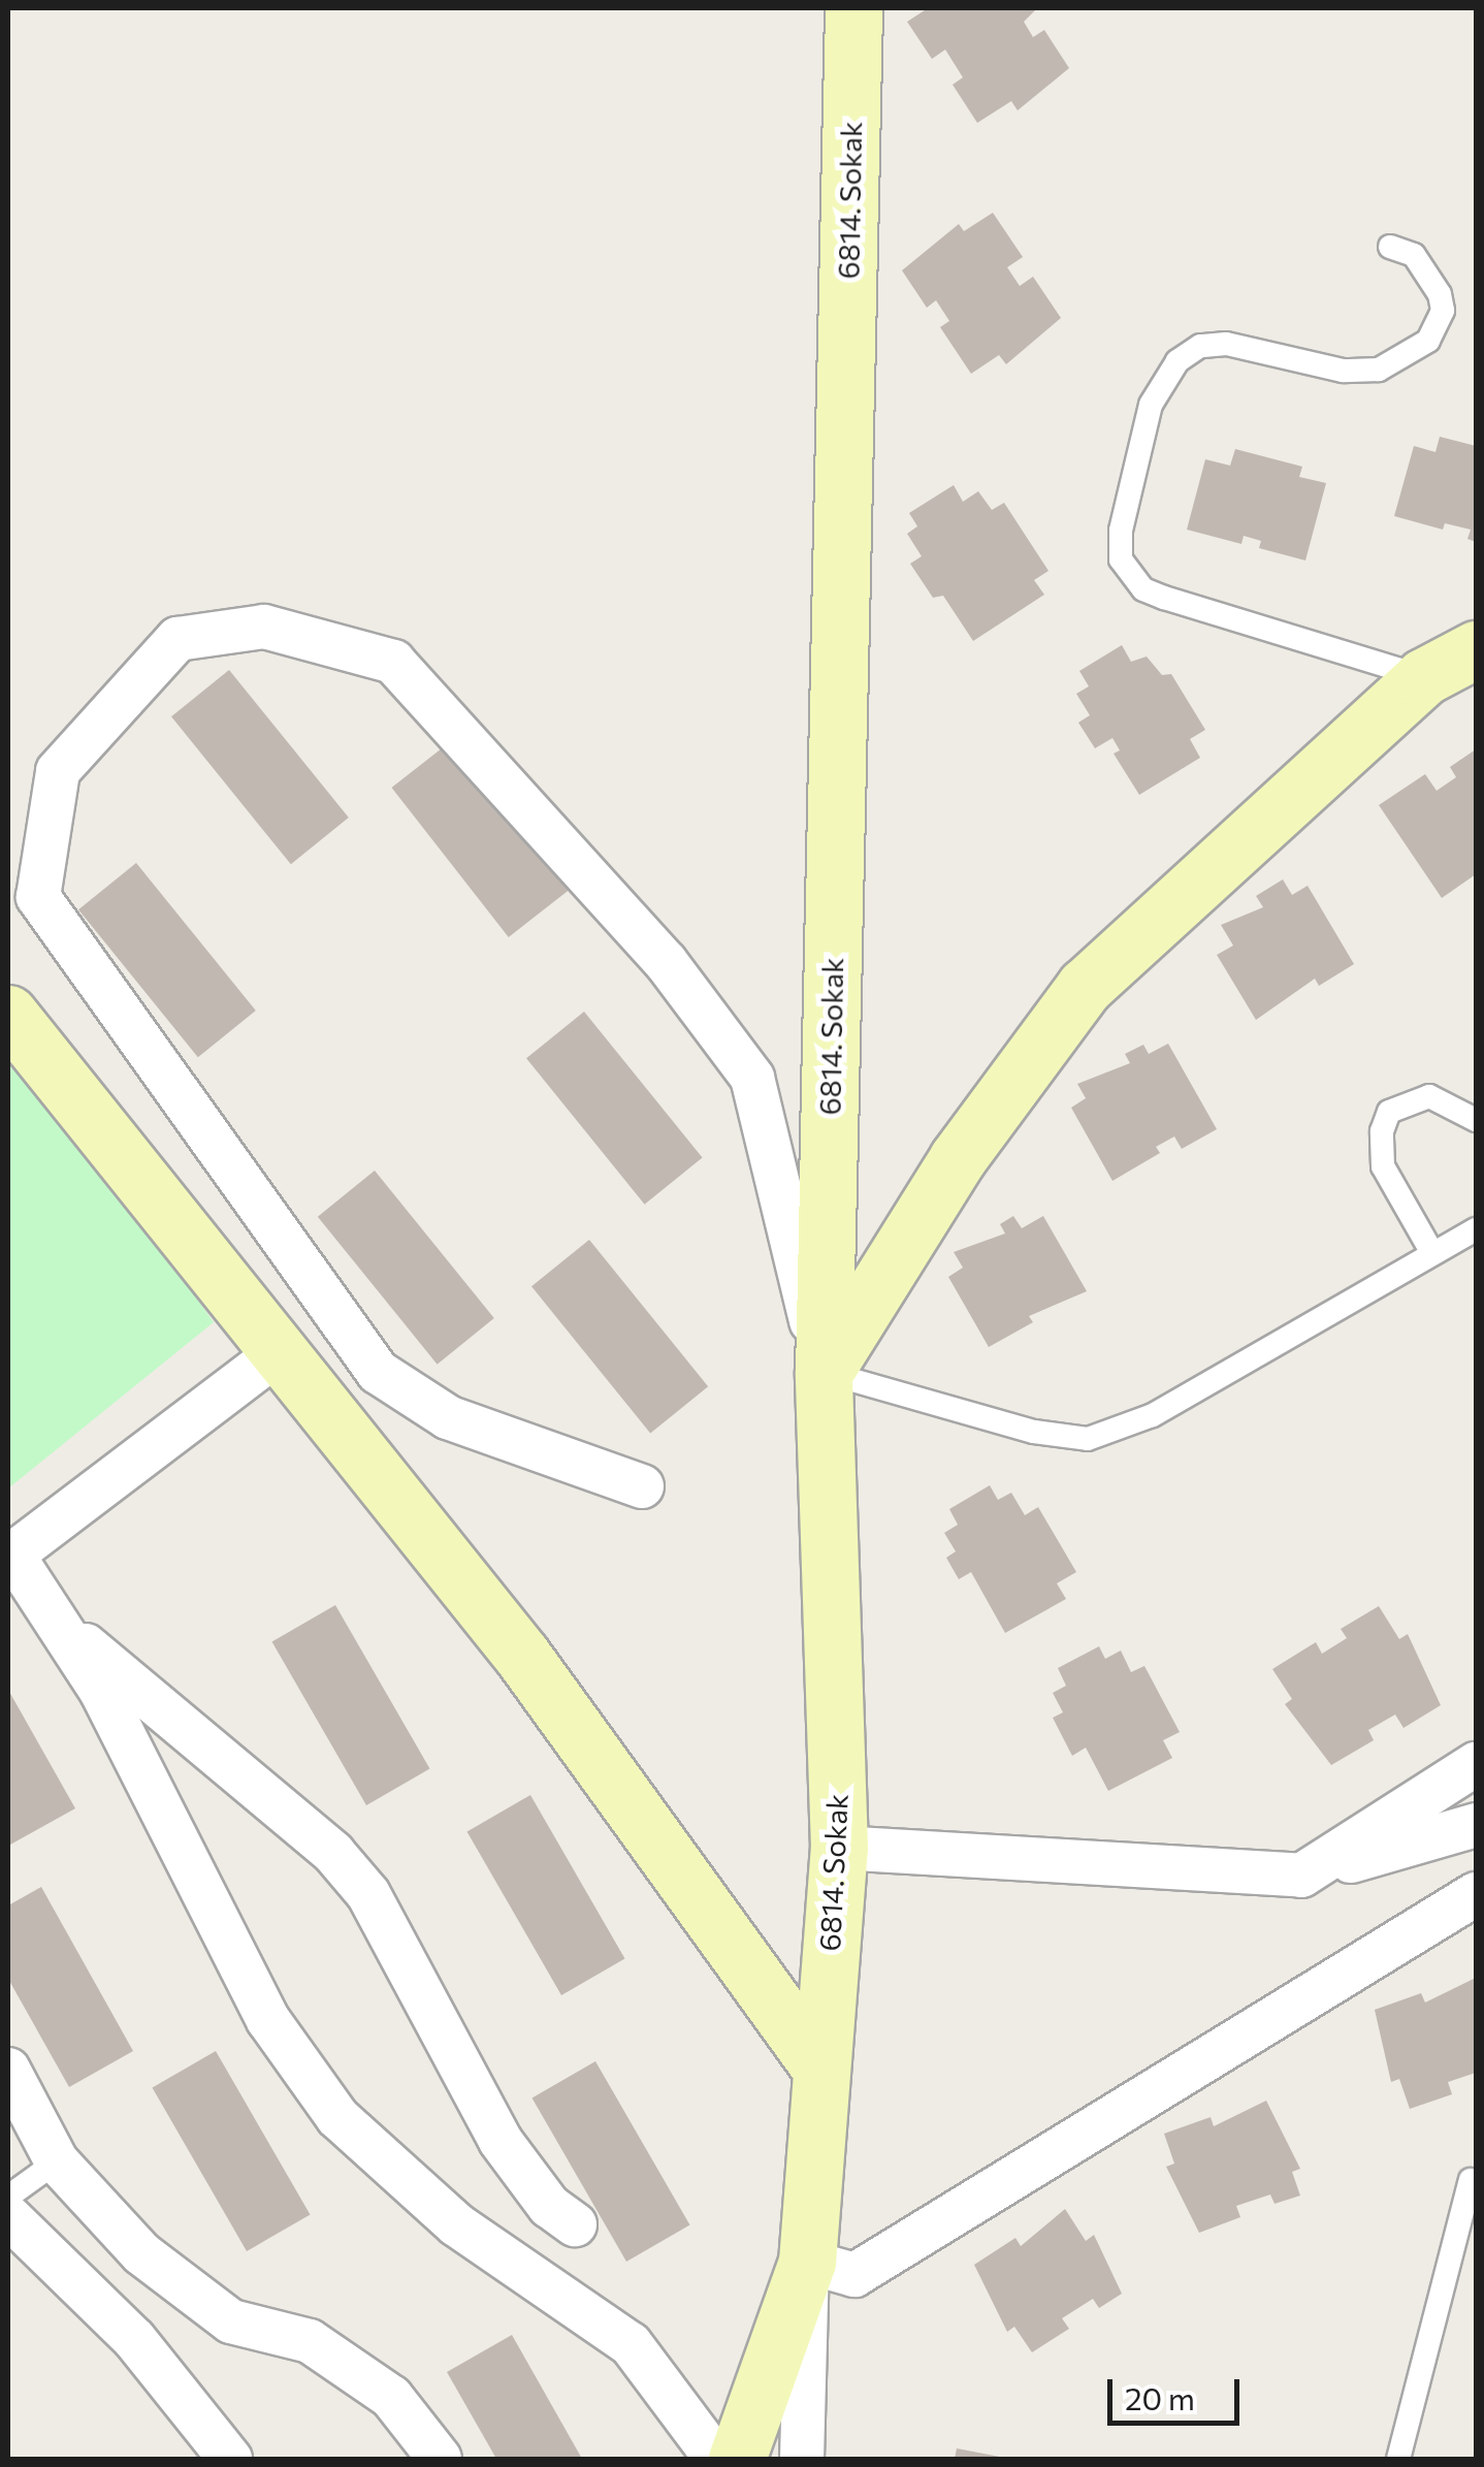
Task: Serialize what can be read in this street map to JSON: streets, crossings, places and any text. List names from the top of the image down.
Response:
{
  "streets": {
    "street": ["6814. Sokak"]
  },
  "scale_bar": "20 m"
}
